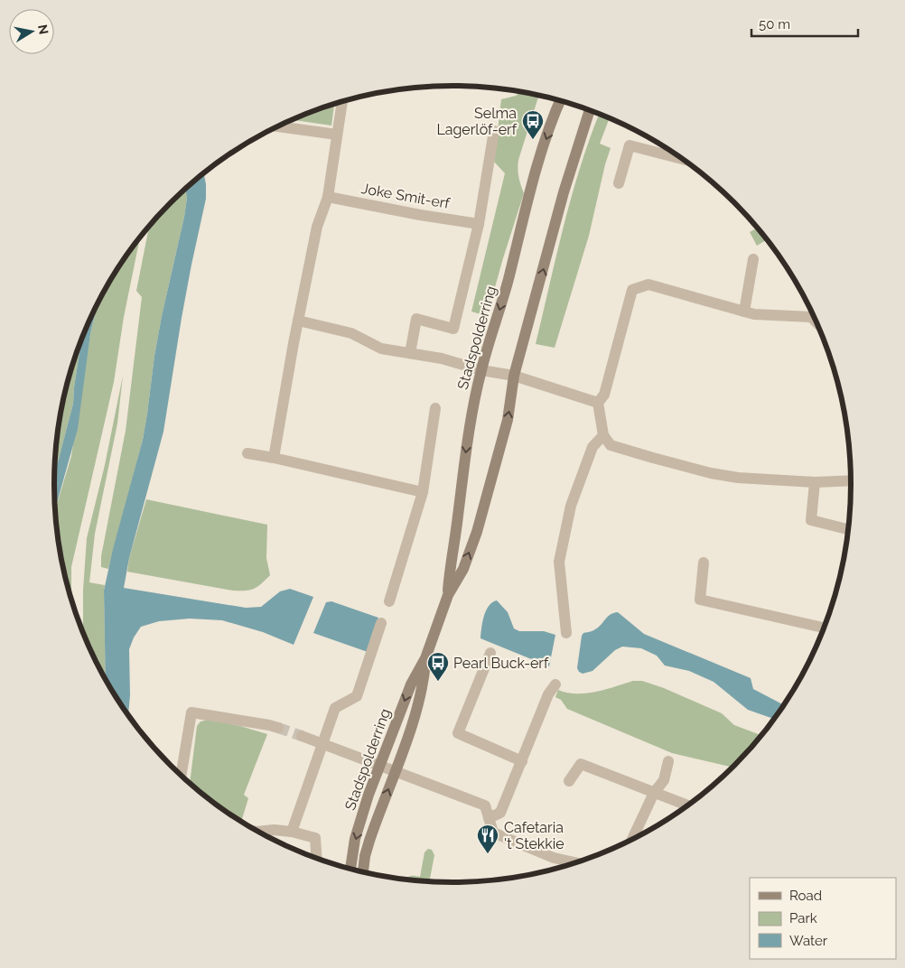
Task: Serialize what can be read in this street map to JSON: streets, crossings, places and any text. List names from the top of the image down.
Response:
{
  "streets": {
    "street": ["Joke Smit-erf", "Stadspolderring"]
  },
  "places": {
    "bus stop": ["Selma Lagerlöf-erf", "Pearl Buck-erf"],
    "restaurant": ["Cafetaria 't Stekkie"]
  },
  "legend": ["Road", "Park", "Water"],
  "scale_bar": "50 m",
  "north": "right"
}
